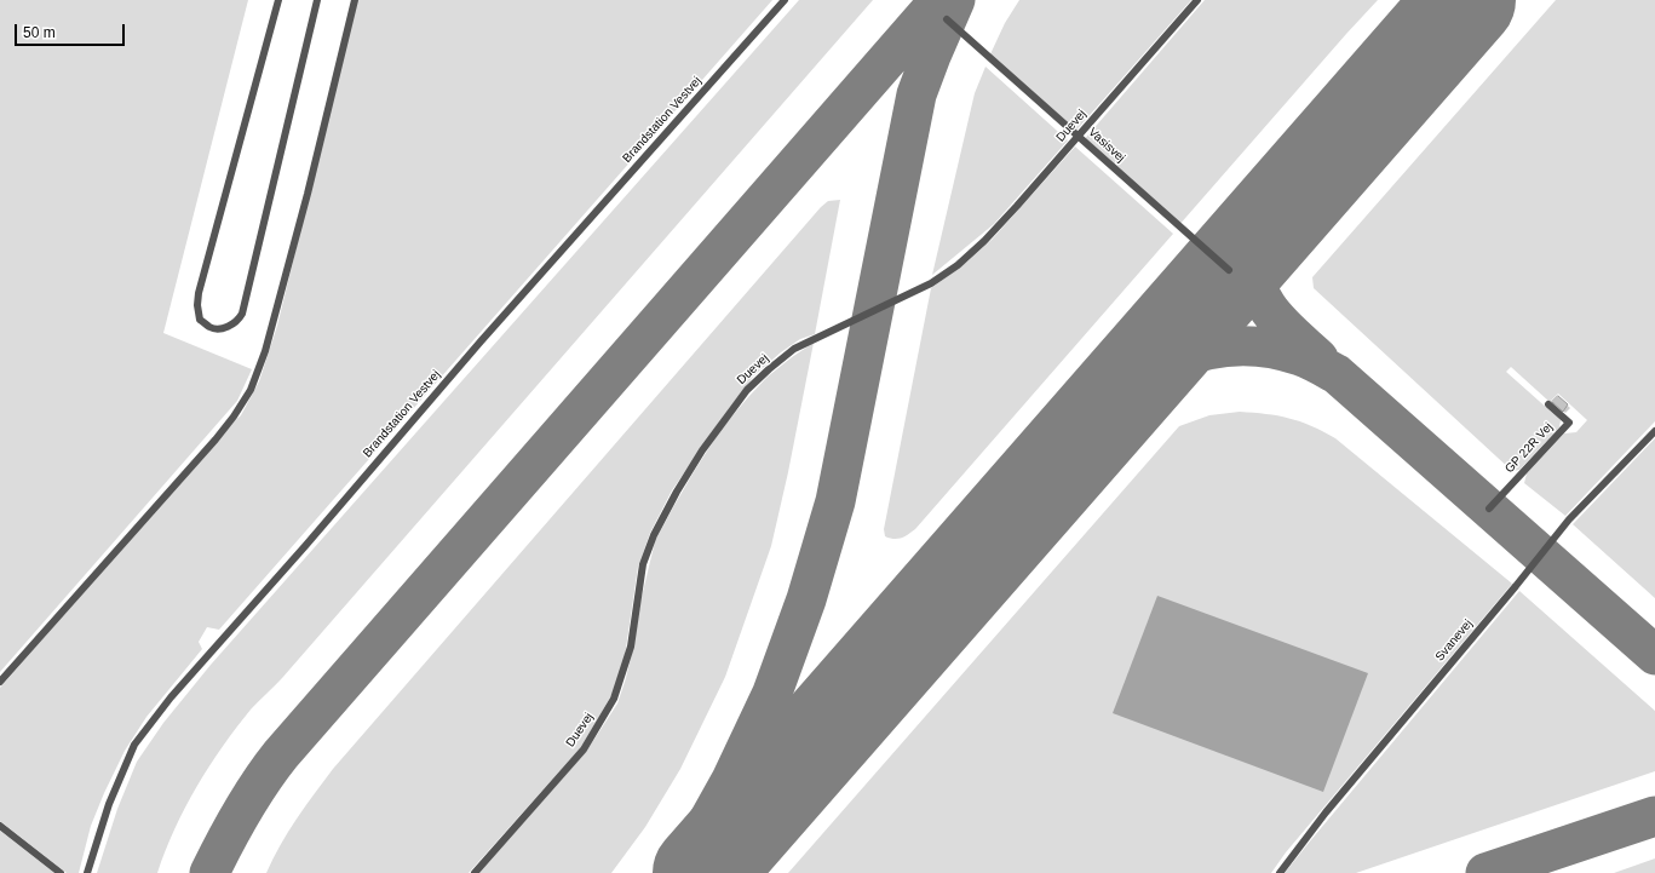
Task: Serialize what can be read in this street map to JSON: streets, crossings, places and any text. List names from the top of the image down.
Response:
{
  "streets": {
    "lane": [
      "Brandstation Vestvej",
      "Duevej",
      "Vasisvej",
      "GP 22R Vej",
      "Svanevej"
    ]
  },
  "crossings": [
    ["Duevej", "Vasisvej"]
  ],
  "scale_bar": "50 m"
}
